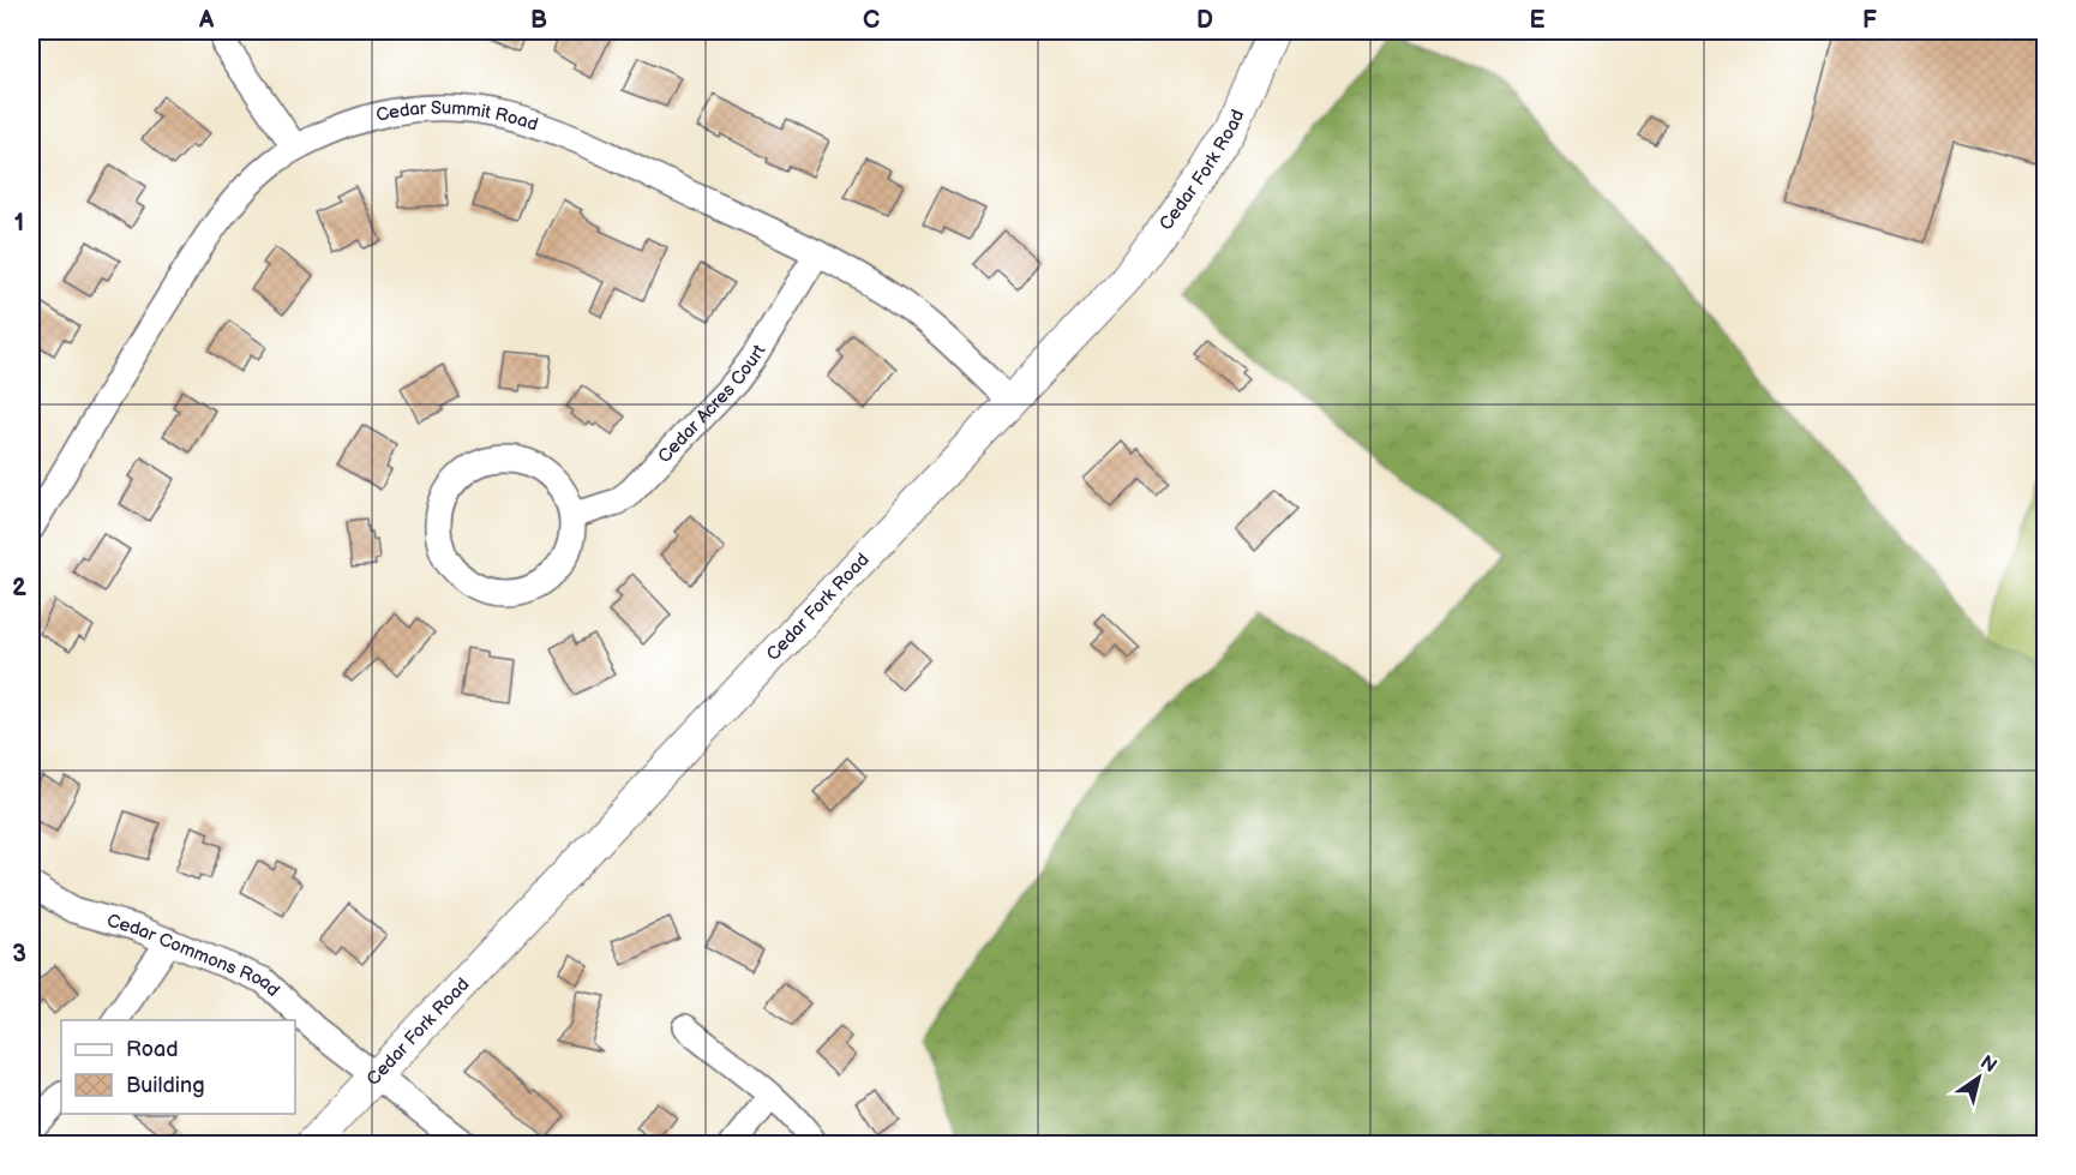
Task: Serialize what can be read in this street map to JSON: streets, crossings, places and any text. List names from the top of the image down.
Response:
{
  "streets": {
    "street": [
      "Cedar Summit Road",
      "Cedar Fork Road",
      "Cedar Acres Court",
      "Cedar Commons Road"
    ]
  },
  "crossings": [
    ["Cedar Summit Road", "Cedar Fork Road"],
    ["Cedar Summit Road", "Cedar Acres Court"],
    ["Cedar Fork Road", "Cedar Commons Road"]
  ],
  "legend": ["Road", "Building"],
  "north": "top right",
  "grid": {
    "columns": [
      "A",
      "B",
      "C",
      "D",
      "E",
      "F"
    ],
    "rows": ["1", "2", "3"]
  }
}
